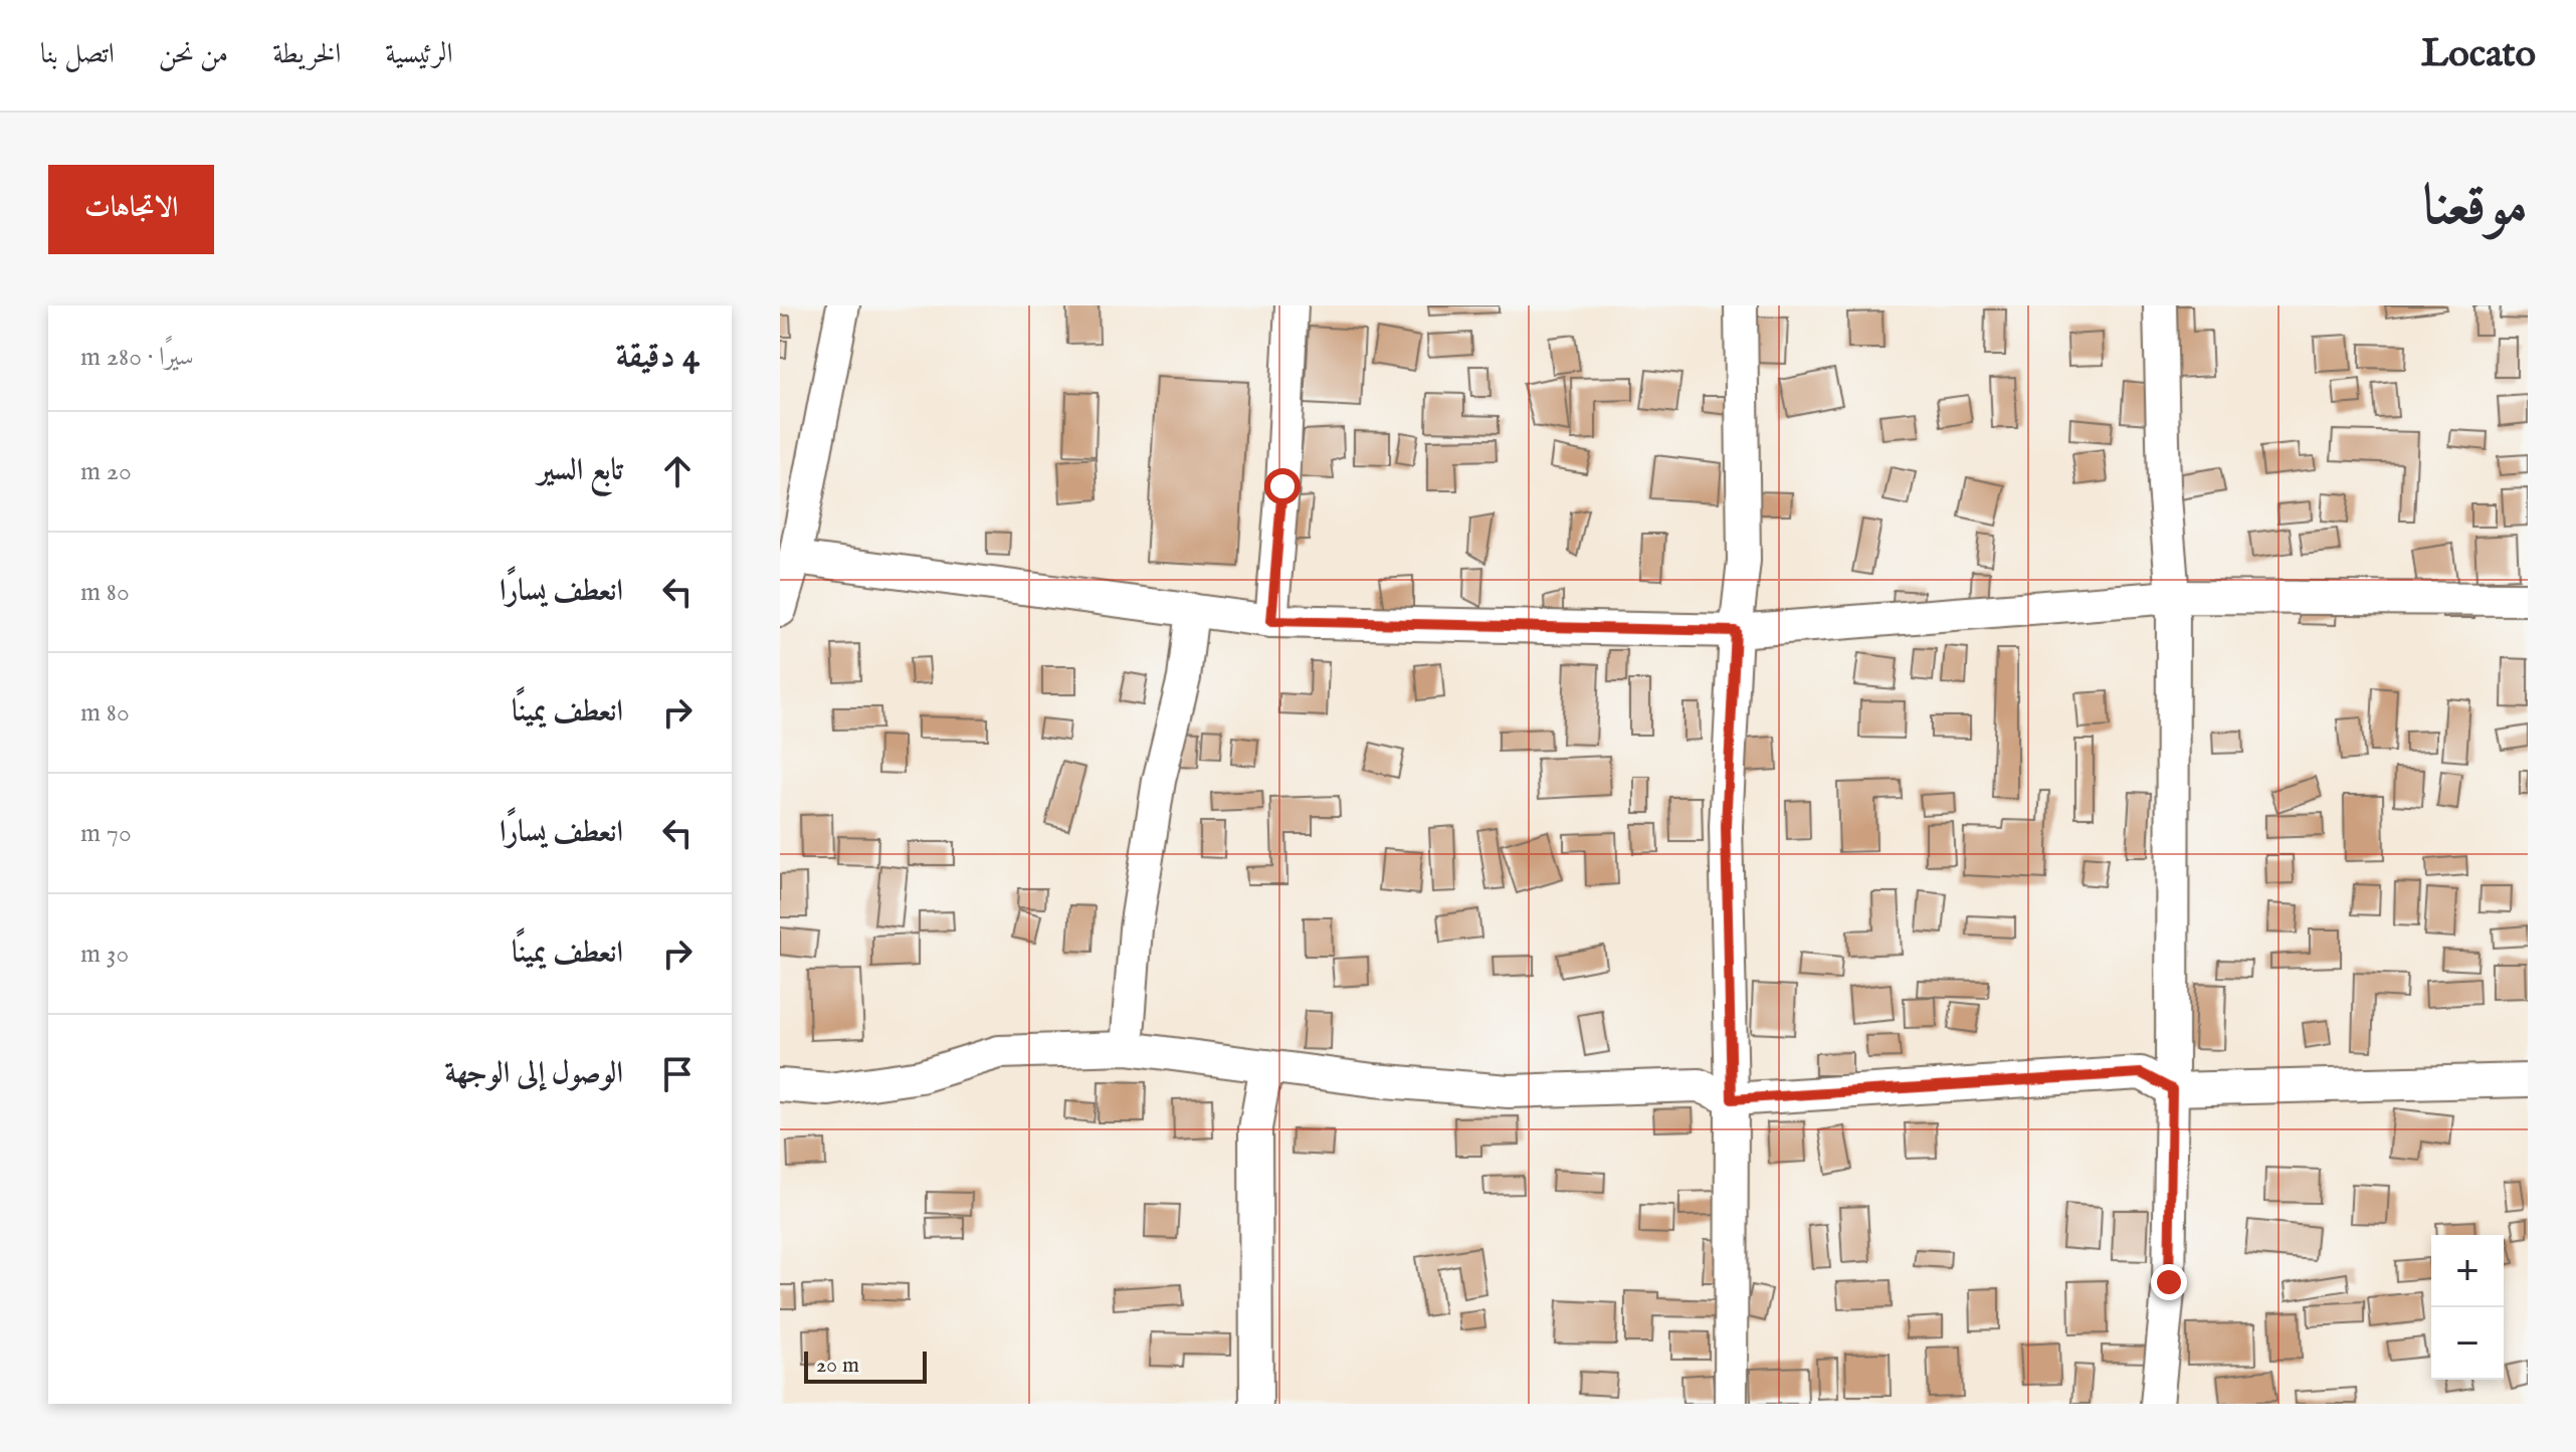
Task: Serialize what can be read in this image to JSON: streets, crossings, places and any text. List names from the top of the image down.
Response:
{
  "scale_bar": "20 m",
  "page": {
    "header": "Locato",
    "nav": [
      "الرئيسية",
      "الخريطة",
      "من نحن",
      "اتصل بنا"
    ],
    "title": "موقعنا",
    "buttons": "الاتجاهات",
    "heading": ["4 دقيقة", "سيرًا · 280 m"],
    "list": [
      ["تابع السير", "20 m"],
      ["انعطف يسارًا", "80 m"],
      ["انعطف يمينًا", "80 m"],
      ["انعطف يسارًا", "70 m"],
      ["انعطف يمينًا", "30 m"],
      "الوصول إلى الوجهة"
    ],
    "map_buttons": ["+", "−"],
    "scale": "20 m"
  }
}
